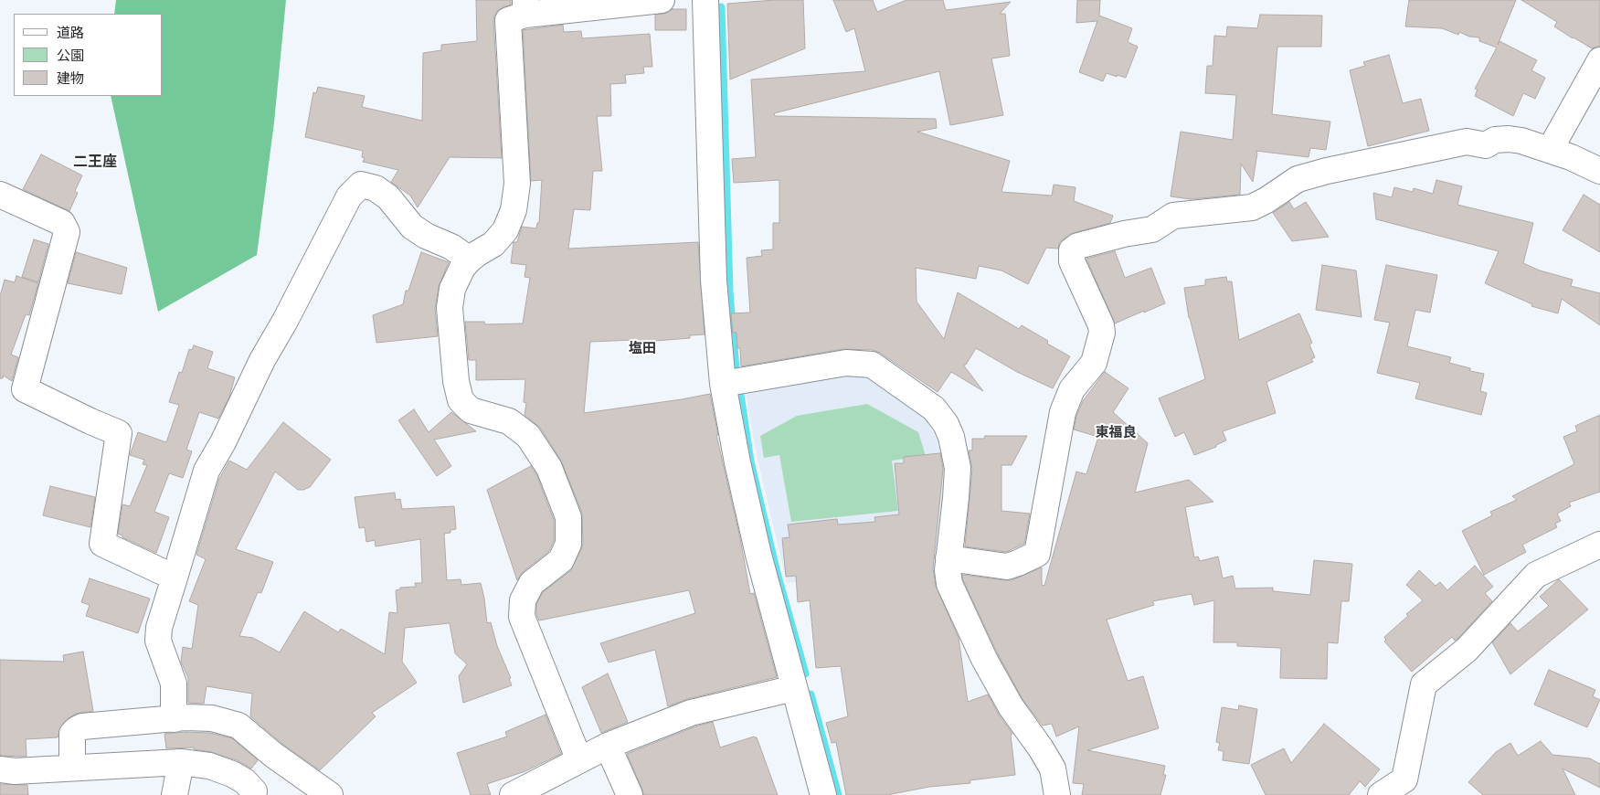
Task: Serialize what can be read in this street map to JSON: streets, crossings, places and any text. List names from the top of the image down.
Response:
{
  "districts": ["二王座", "塩田", "東福良"],
  "legend": ["道路", "公園", "建物"]
}
